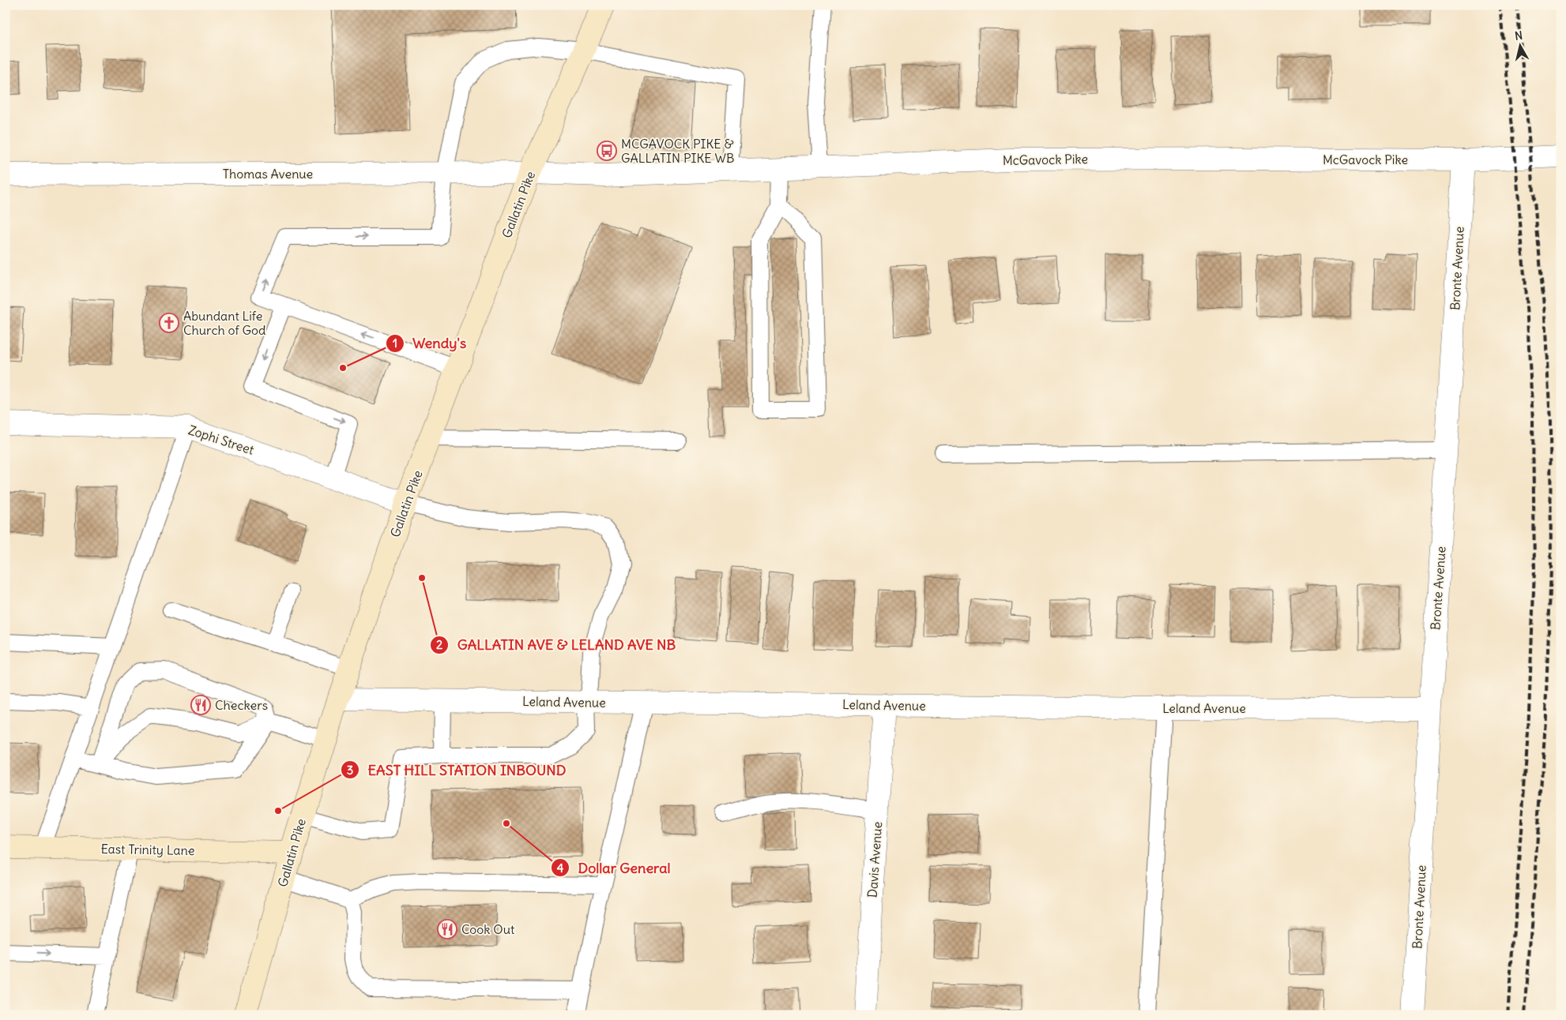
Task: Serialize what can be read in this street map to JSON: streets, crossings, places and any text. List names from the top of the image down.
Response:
{
  "streets": {
    "main road": ["Gallatin Pike", "East Trinity Lane"],
    "street": [
      "McGavock Pike",
      "Thomas Avenue",
      "Bronte Avenue",
      "Zophi Street",
      "Leland Avenue",
      "Davis Avenue"
    ]
  },
  "crossings": [
    ["McGavock Pike", "Thomas Avenue"],
    ["McGavock Pike", "Gallatin Pike"],
    ["McGavock Pike", "Bronte Avenue"],
    ["Thomas Avenue", "Gallatin Pike"],
    ["Gallatin Pike", "Zophi Street"],
    ["Gallatin Pike", "Leland Avenue"],
    ["Gallatin Pike", "East Trinity Lane"],
    ["Bronte Avenue", "Leland Avenue"],
    ["Leland Avenue", "Davis Avenue"]
  ],
  "places": {
    "bus stop": ["MCGAVOCK PIKE & GALLATIN PIKE WB"],
    "church": ["Abundant Life Church of God"],
    "other": [
      "Wendy's",
      "GALLATIN AVE & LELAND AVE NB",
      "EAST HILL STATION INBOUND",
      "Dollar General"
    ],
    "restaurant": ["Checkers", "Cook Out"]
  },
  "north": "top"
}
